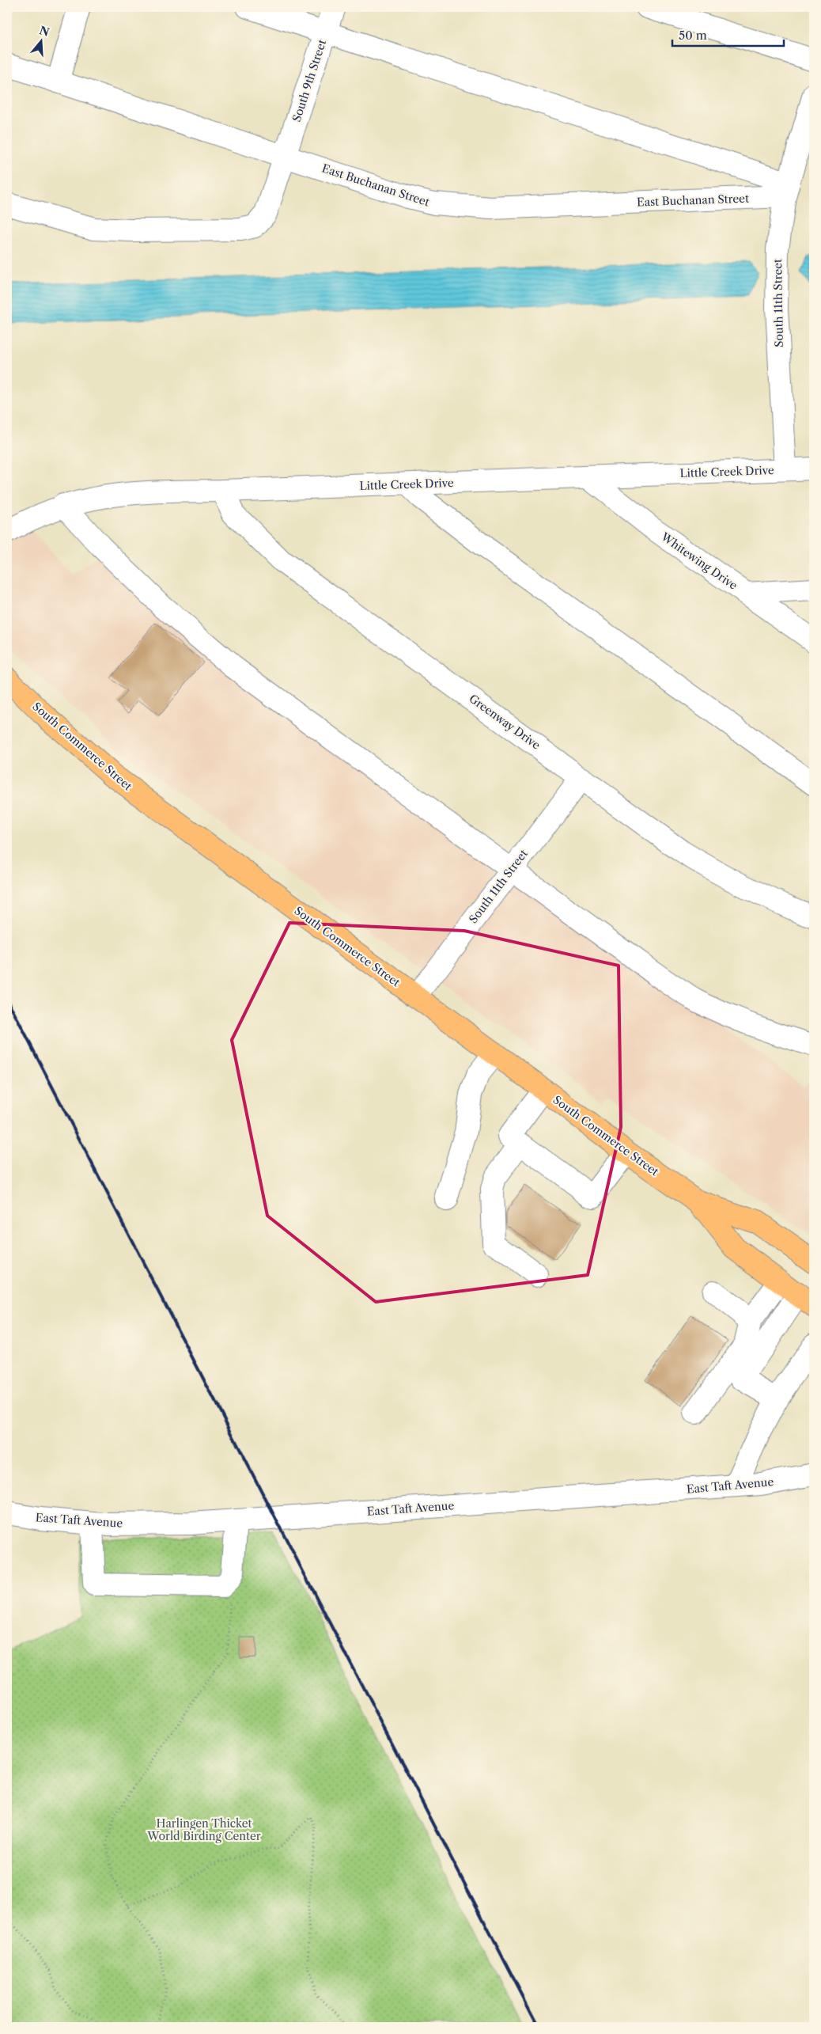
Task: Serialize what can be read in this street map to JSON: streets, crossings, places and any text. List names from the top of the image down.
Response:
{
  "streets": {
    "main road": ["South Commerce Street"],
    "street": [
      "South 9th Street",
      "East Buchanan Street",
      "South 11th Street",
      "Little Creek Drive",
      "Whitewing Drive",
      "Greenway Drive",
      "East Taft Avenue"
    ]
  },
  "crossings": [
    ["South 9th Street", "East Buchanan Street"],
    ["East Buchanan Street", "South 11th Street"],
    ["South 11th Street", "Little Creek Drive"],
    ["South 11th Street", "Greenway Drive"],
    ["South 11th Street", "South Commerce Street"],
    ["Little Creek Drive", "Whitewing Drive"],
    ["Little Creek Drive", "Greenway Drive"]
  ],
  "parks": ["Harlingen Thicket World Birding Center"],
  "scale_bar": "50 m",
  "north": "top"
}
